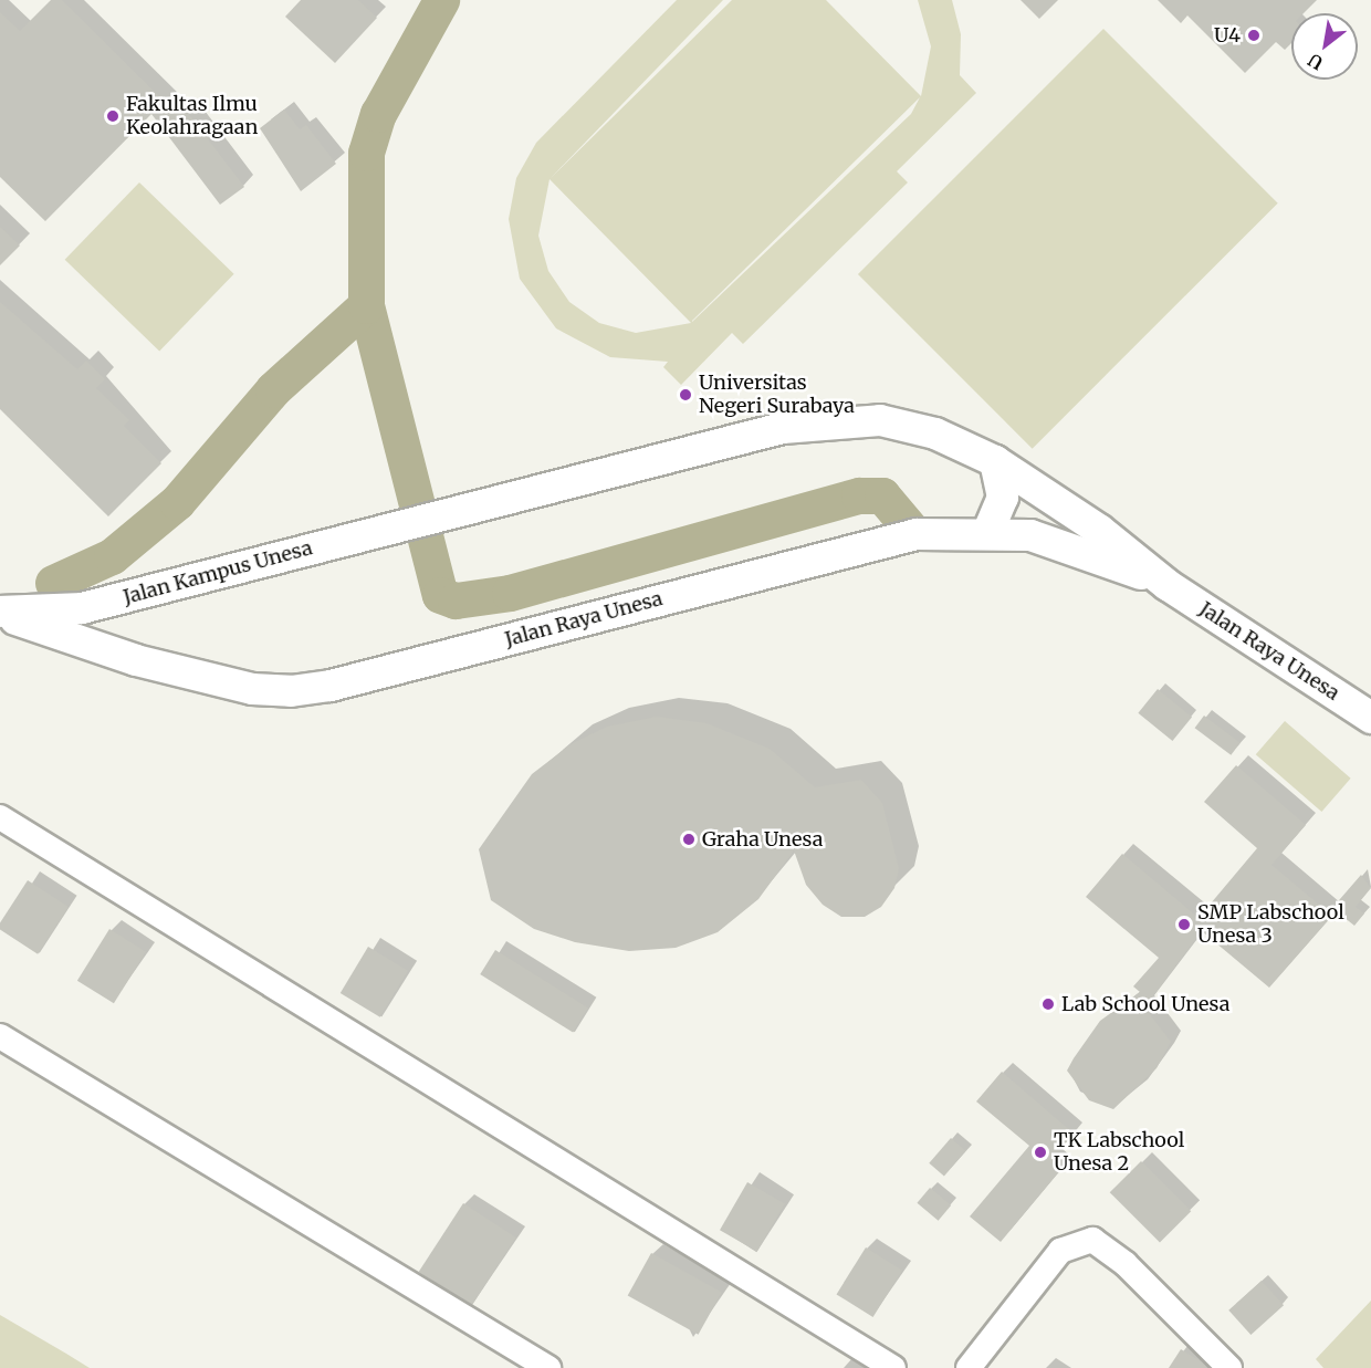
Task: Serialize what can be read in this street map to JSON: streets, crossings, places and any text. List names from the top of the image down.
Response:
{
  "streets": {
    "main road": ["Jalan Kampus Unesa", "Jalan Raya Unesa"]
  },
  "crossings": [
    ["Jalan Kampus Unesa", "Jalan Raya Unesa"]
  ],
  "places": [
    "U4",
    "Fakultas Ilmu Keolahragaan",
    "Universitas Negeri Surabaya",
    "Graha Unesa",
    "SMP Labschool Unesa 3",
    "Lab School Unesa",
    "TK Labschool Unesa 2"
  ],
  "north": "bottom left"
}
